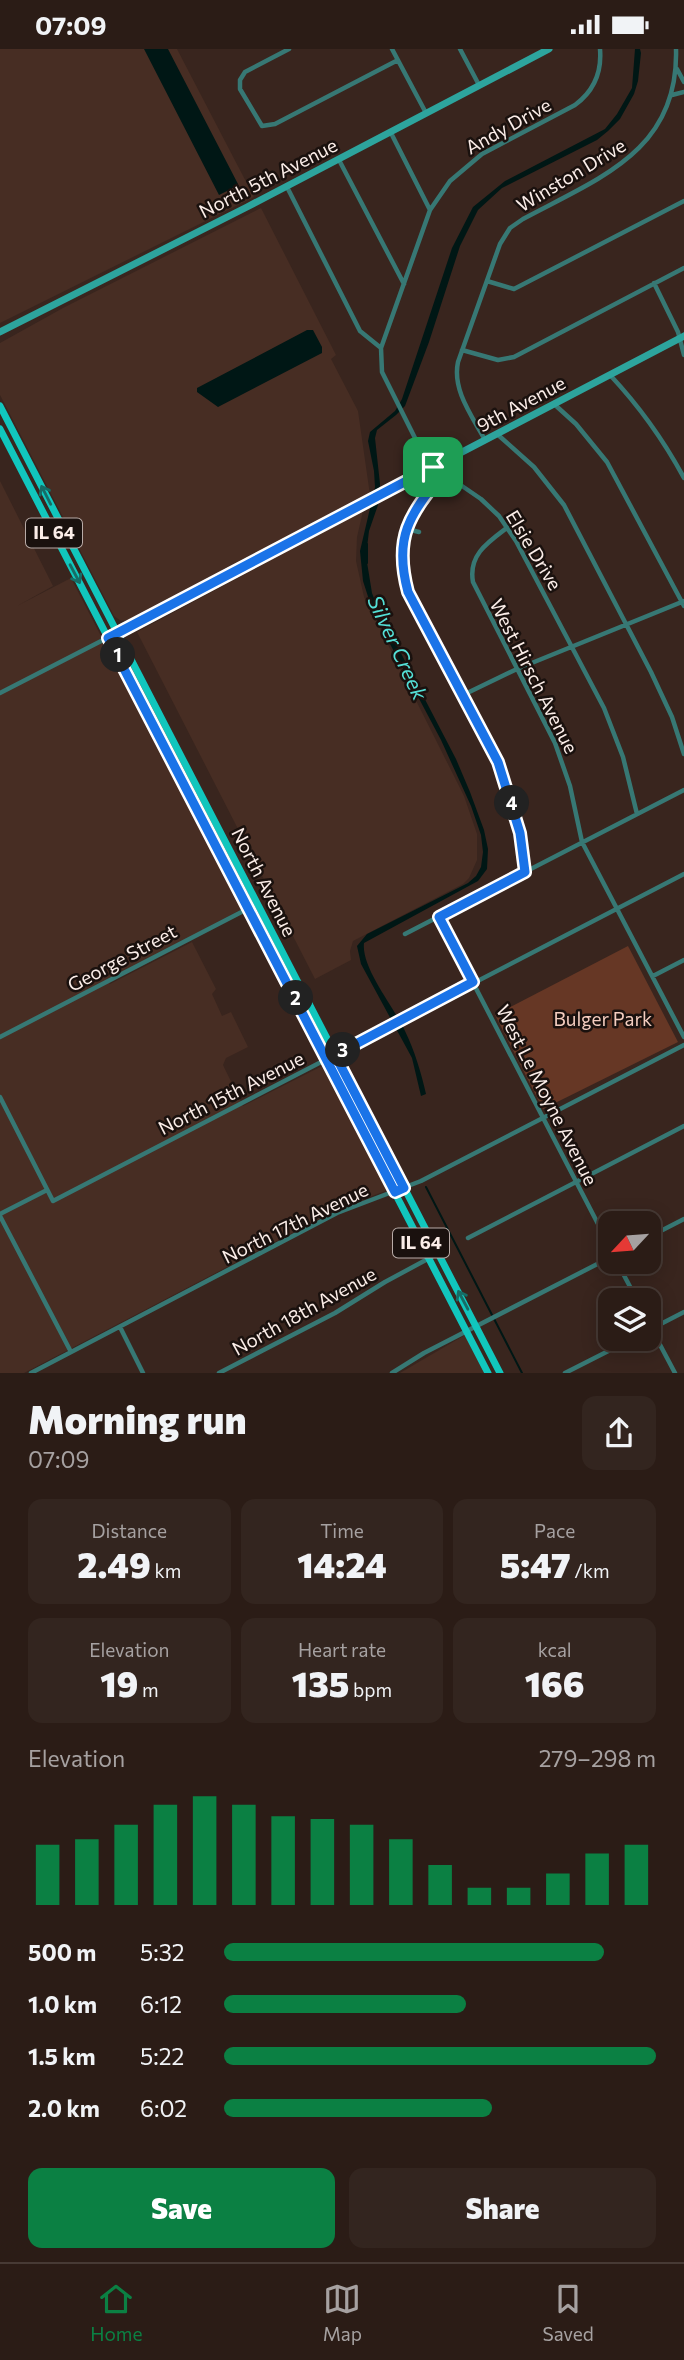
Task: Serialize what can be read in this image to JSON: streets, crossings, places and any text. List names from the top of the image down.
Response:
{
  "streets": {
    "main road": ["IL 64", "North Avenue"],
    "street": [
      "Andy Drive",
      "Winston Drive",
      "North 5th Avenue",
      "9th Avenue",
      "Elsie Drive",
      "West Hirsch Avenue",
      "George Street",
      "North 15th Avenue",
      "West Le Moyne Avenue",
      "North 17th Avenue",
      "North 18th Avenue"
    ]
  },
  "crossings": [
    ["Andy Drive", "Elsie Drive"],
    ["Winston Drive", "9th Avenue"],
    ["9th Avenue", "Elsie Drive"],
    ["9th Avenue", "North Avenue"],
    ["Elsie Drive", "West Hirsch Avenue"],
    ["West Hirsch Avenue", "North 15th Avenue"],
    ["North Avenue", "George Street"],
    ["North Avenue", "North 15th Avenue"],
    ["North Avenue", "North 17th Avenue"],
    ["North Avenue", "North 18th Avenue"],
    ["North 15th Avenue", "West Le Moyne Avenue"],
    ["West Le Moyne Avenue", "North 17th Avenue"]
  ],
  "water": ["Silver Creek"],
  "parks": ["Bulger Park"],
  "north": "bottom left",
  "page": {
    "status": "07:09",
    "pins": [
      "1",
      "4",
      "2",
      "3"
    ],
    "heading": ["Morning run", "07:09"],
    "stats": [
      ["Distance", "2.49 km"],
      ["Time", "14:24"],
      ["Pace", "5:47 /km"],
      ["Elevation", "19 m"],
      ["Heart rate", "135 bpm"],
      ["kcal", "166"]
    ],
    "chart": ["Elevation", "279–298 m"],
    "list": [
      {
        "name": "500 m",
        "note": "5:32"
      },
      {
        "name": "1.0 km",
        "note": "6:12"
      },
      {
        "name": "1.5 km",
        "note": "5:22"
      },
      {
        "name": "2.0 km",
        "note": "6:02"
      }
    ],
    "buttons": ["Save", "Share"],
    "tabs": ["Home", "Map", "Saved"]
  }
}
